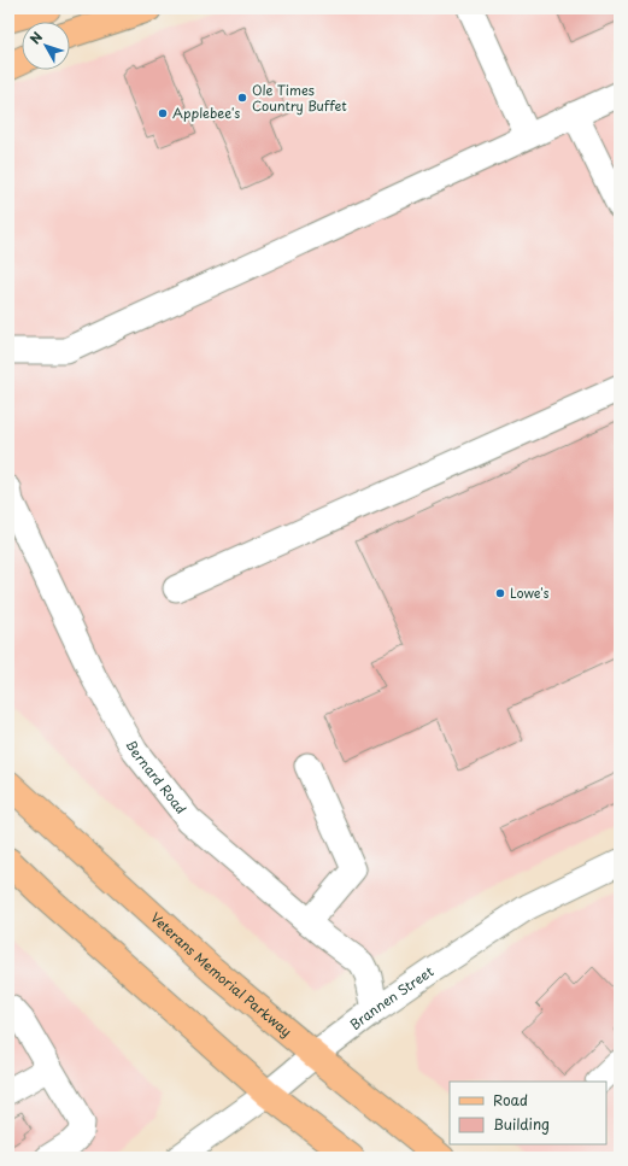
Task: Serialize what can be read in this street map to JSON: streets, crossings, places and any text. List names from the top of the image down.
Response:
{
  "streets": {
    "main road": ["Veterans Memorial Parkway"],
    "street": ["Bernard Road", "Brannen Street"]
  },
  "crossings": [
    ["Bernard Road", "Brannen Street"],
    ["Veterans Memorial Parkway", "Brannen Street"]
  ],
  "places": ["Ole Times Country Buffet", "Applebee's", "Lowe's"],
  "legend": ["Road", "Building"],
  "north": "top left"
}
